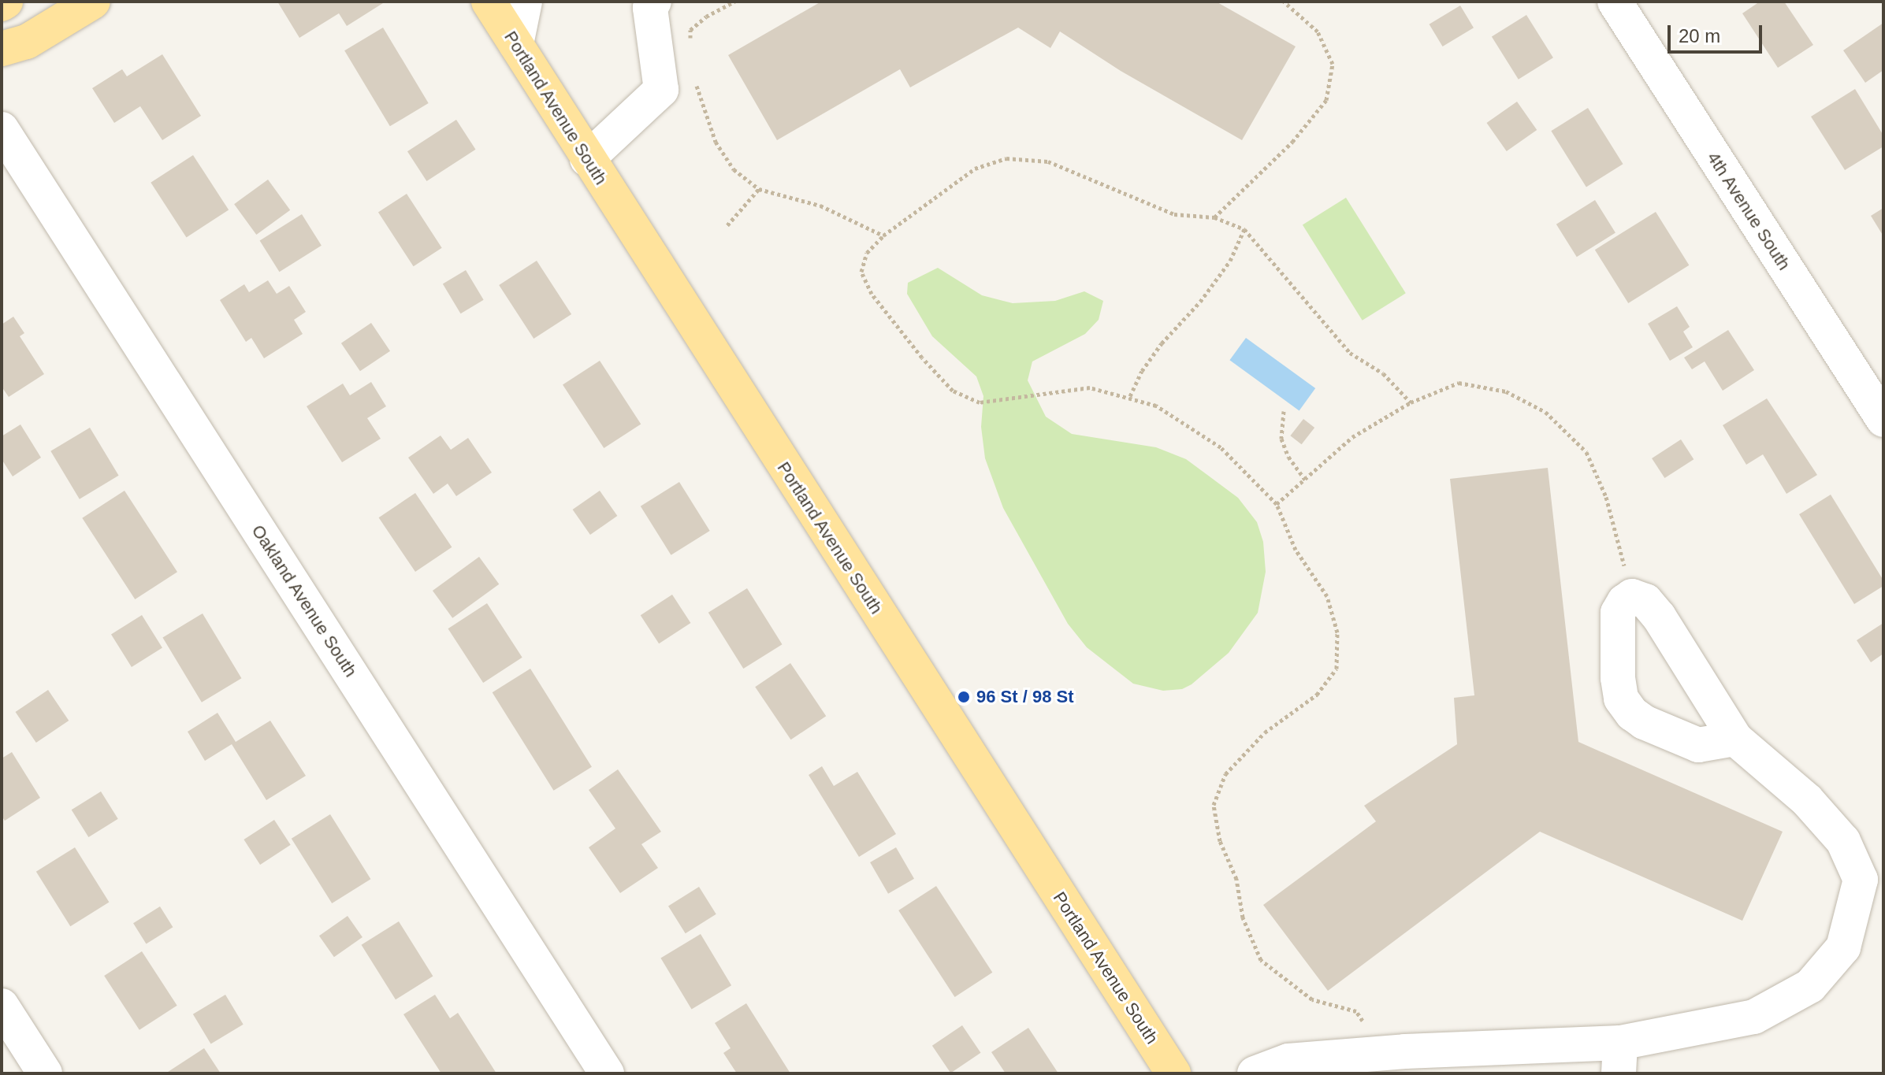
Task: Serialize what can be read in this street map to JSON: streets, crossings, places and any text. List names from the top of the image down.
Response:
{
  "streets": {
    "main road": ["Portland Avenue South"],
    "street": ["4th Avenue South", "Oakland Avenue South"]
  },
  "places": ["96 St / 98 St"],
  "scale_bar": "20 m"
}
